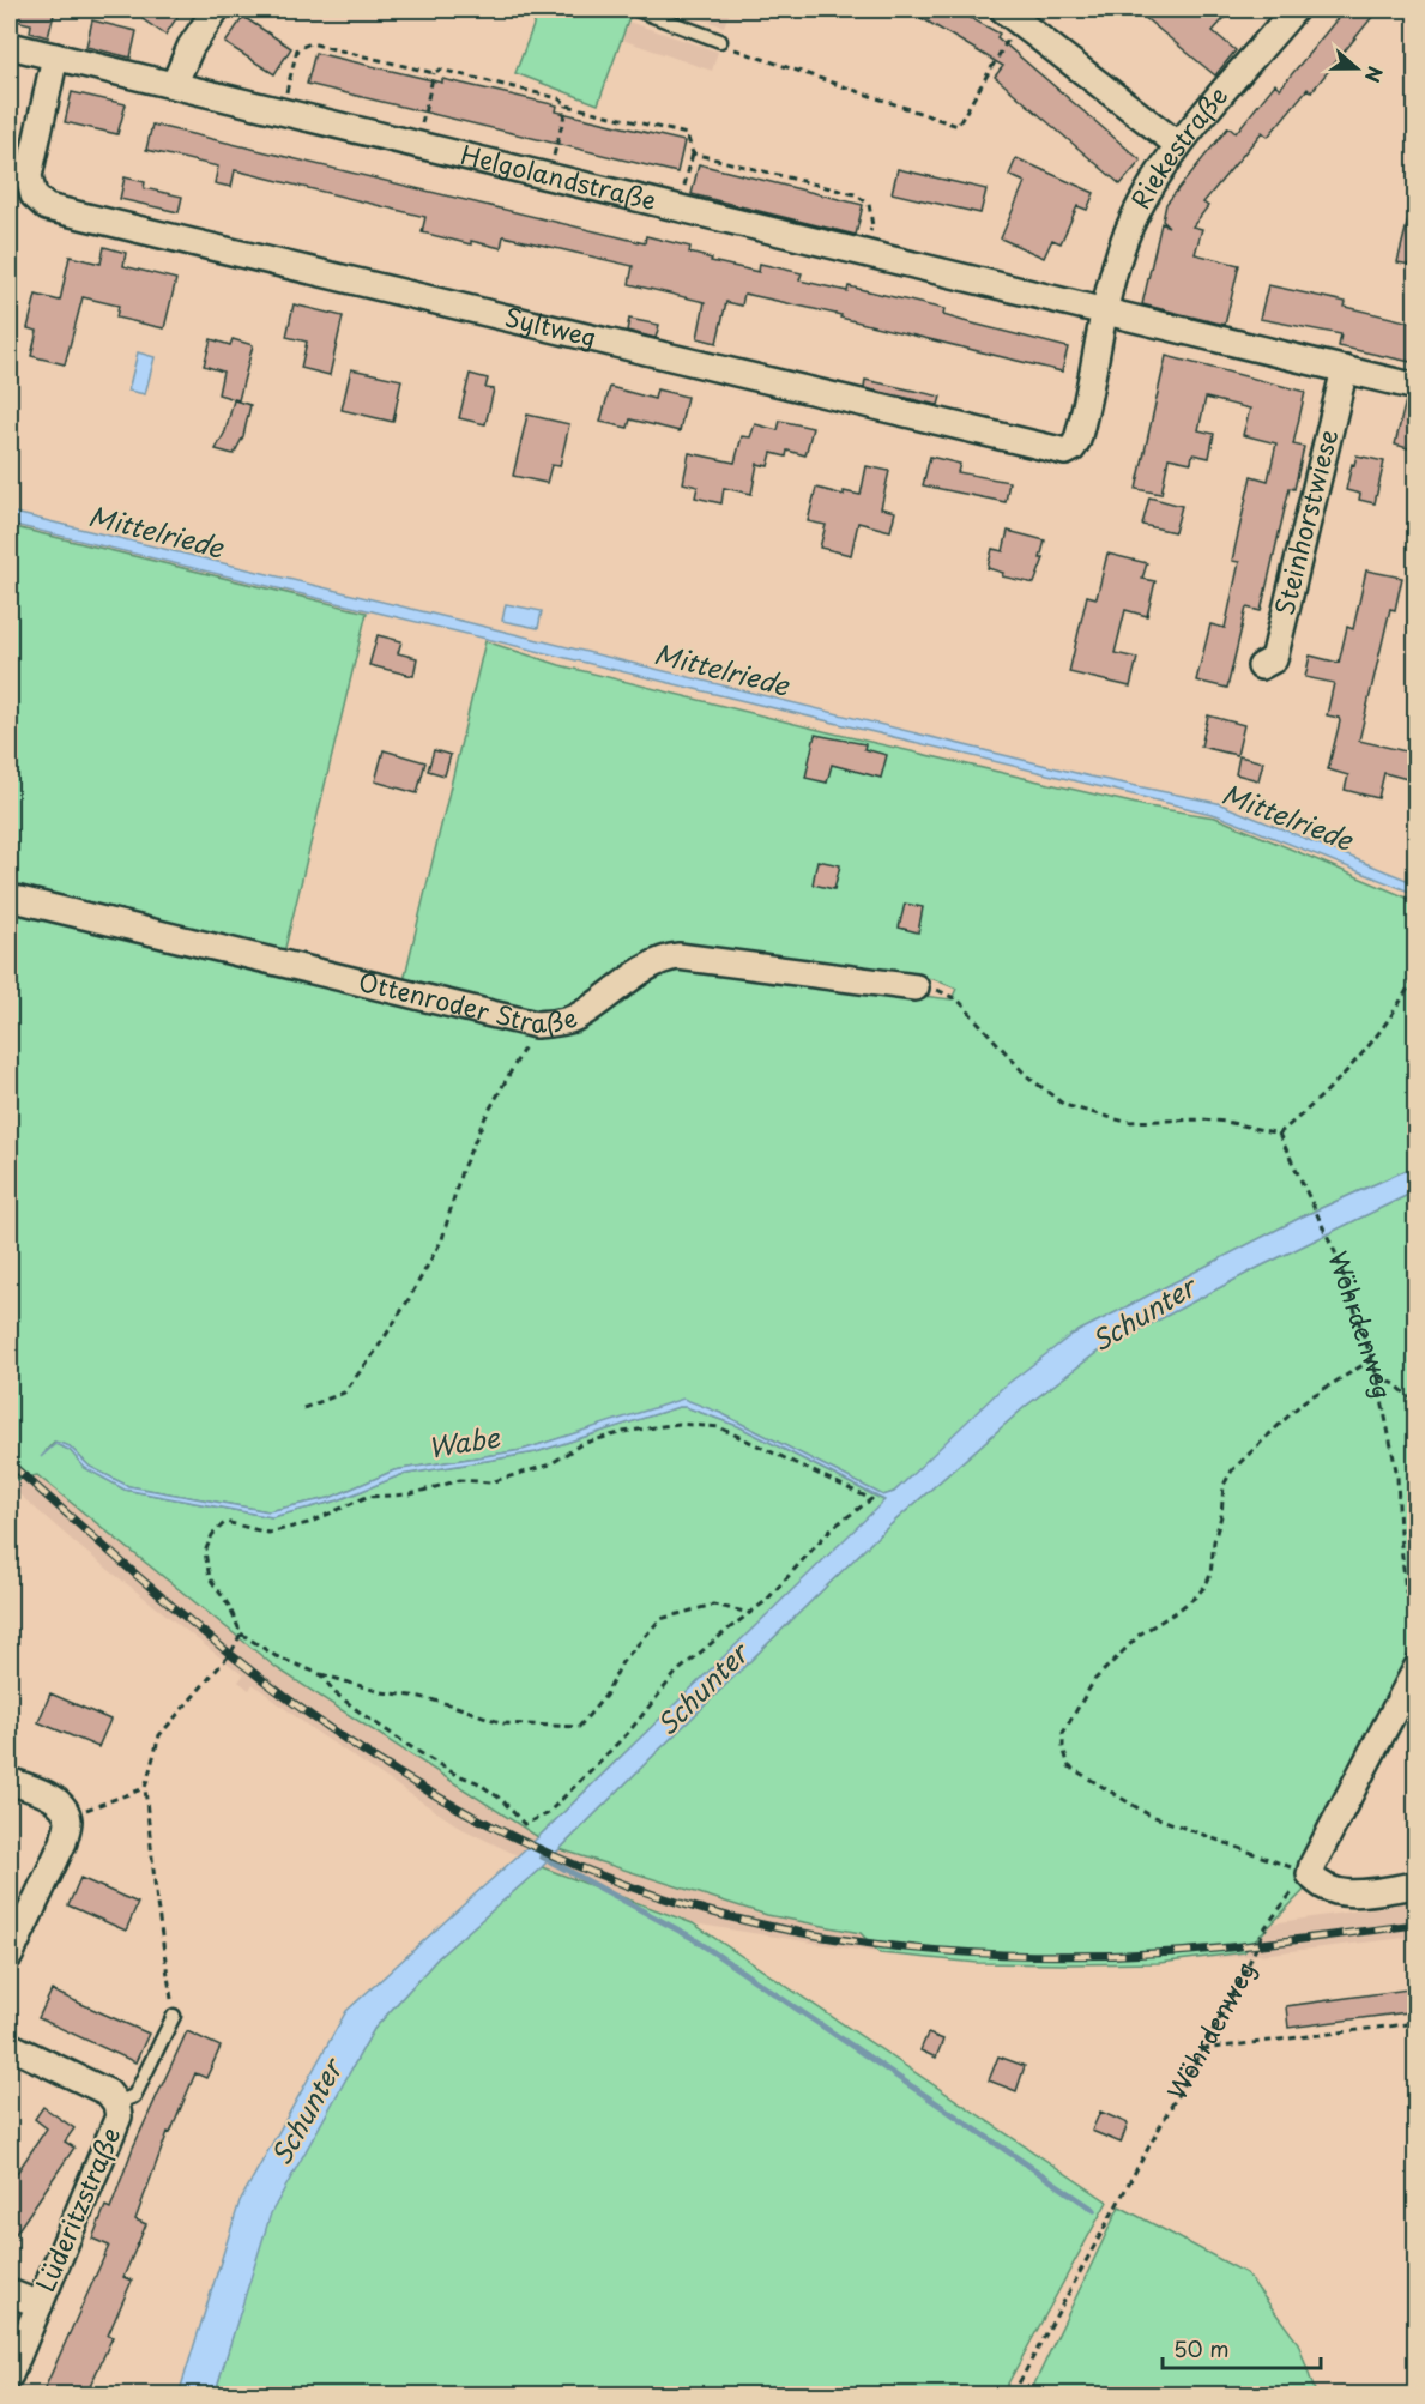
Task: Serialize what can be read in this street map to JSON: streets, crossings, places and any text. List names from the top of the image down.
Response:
{
  "streets": {
    "street": [
      "Riekestraße",
      "Helgolandstraße",
      "Syltweg",
      "Steinhorstwiese",
      "Ottenroder Straße",
      "Lüderitzstraße"
    ],
    "path": ["Wöhrdenweg"]
  },
  "crossings": [
    ["Riekestraße", "Helgolandstraße"],
    ["Riekestraße", "Syltweg"],
    ["Helgolandstraße", "Syltweg"]
  ],
  "water": ["Mittelriede", "Schunter", "Wabe"],
  "scale_bar": "50 m",
  "north": "right"
}
